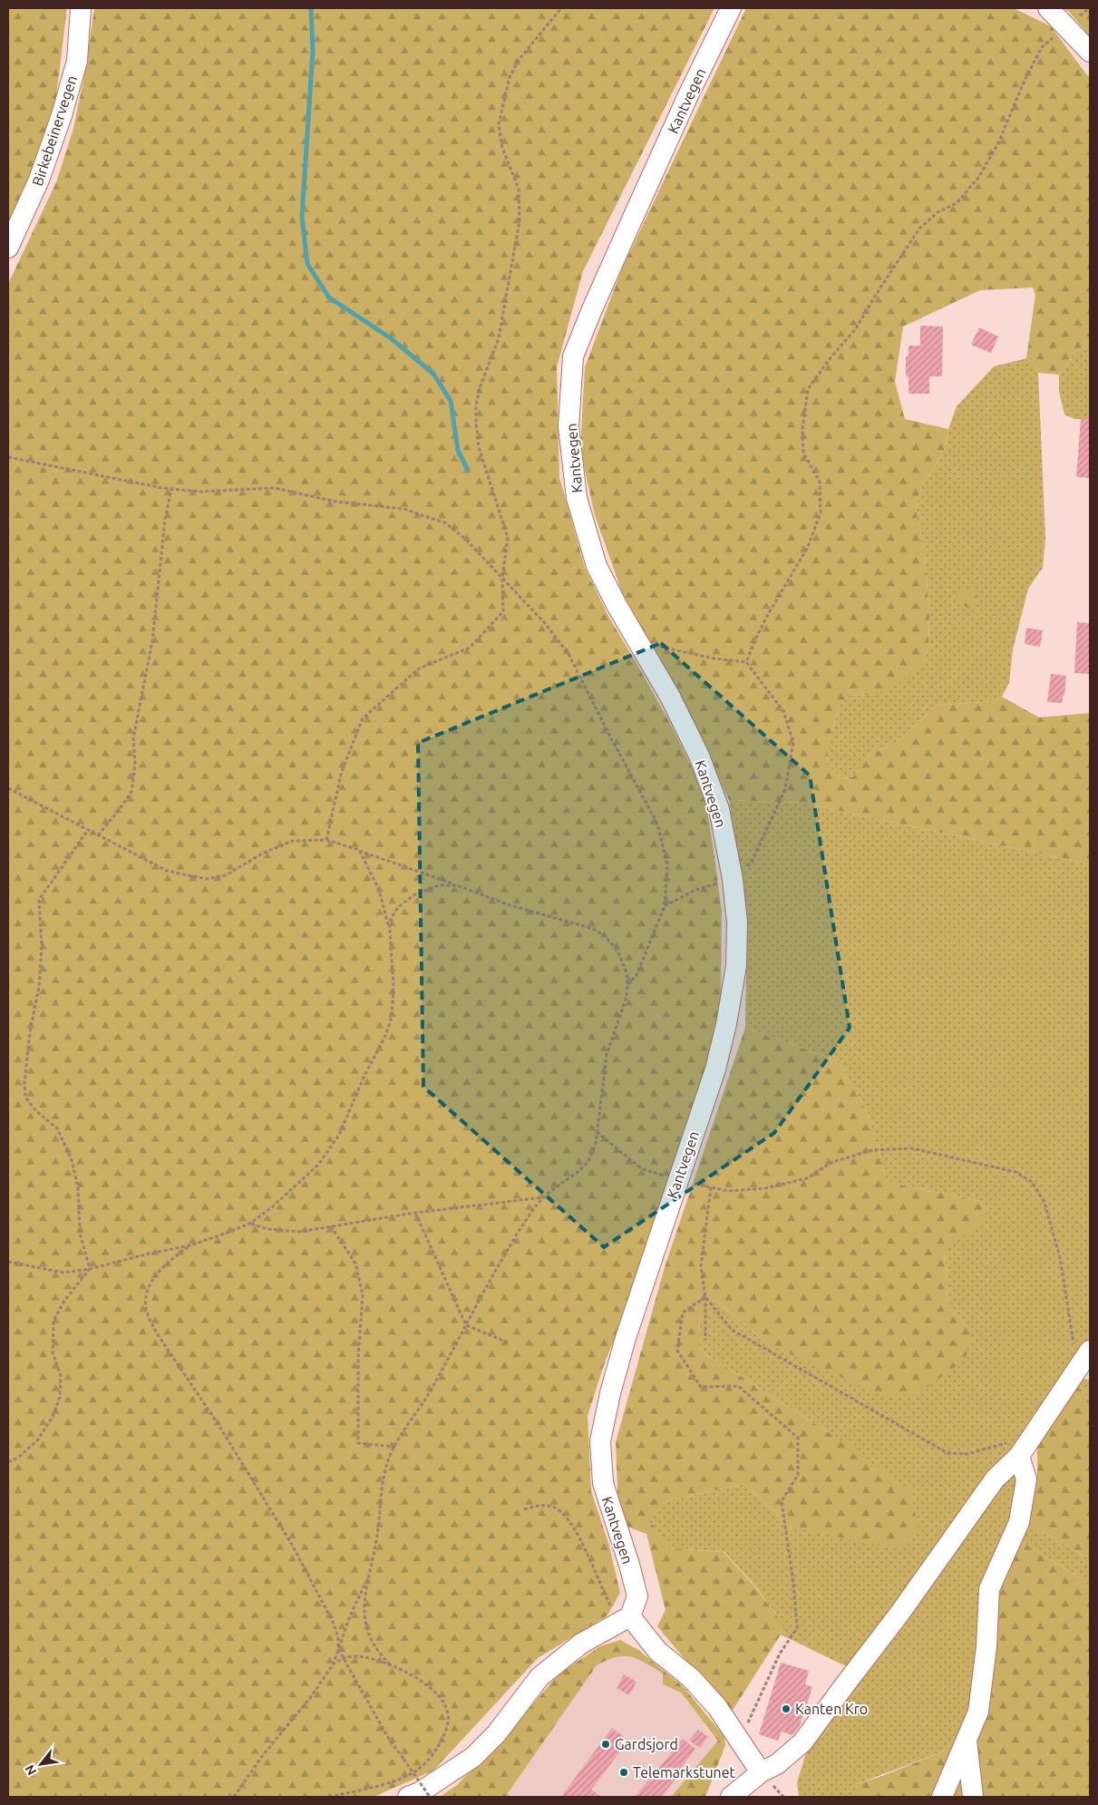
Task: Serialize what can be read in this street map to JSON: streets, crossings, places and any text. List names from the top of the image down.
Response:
{
  "streets": {
    "street": ["Kantvegen", "Birkebeinervegen"]
  },
  "places": ["Kanten Kro", "Gardsjord", "Telemarkstunet"],
  "north": "bottom left"
}
